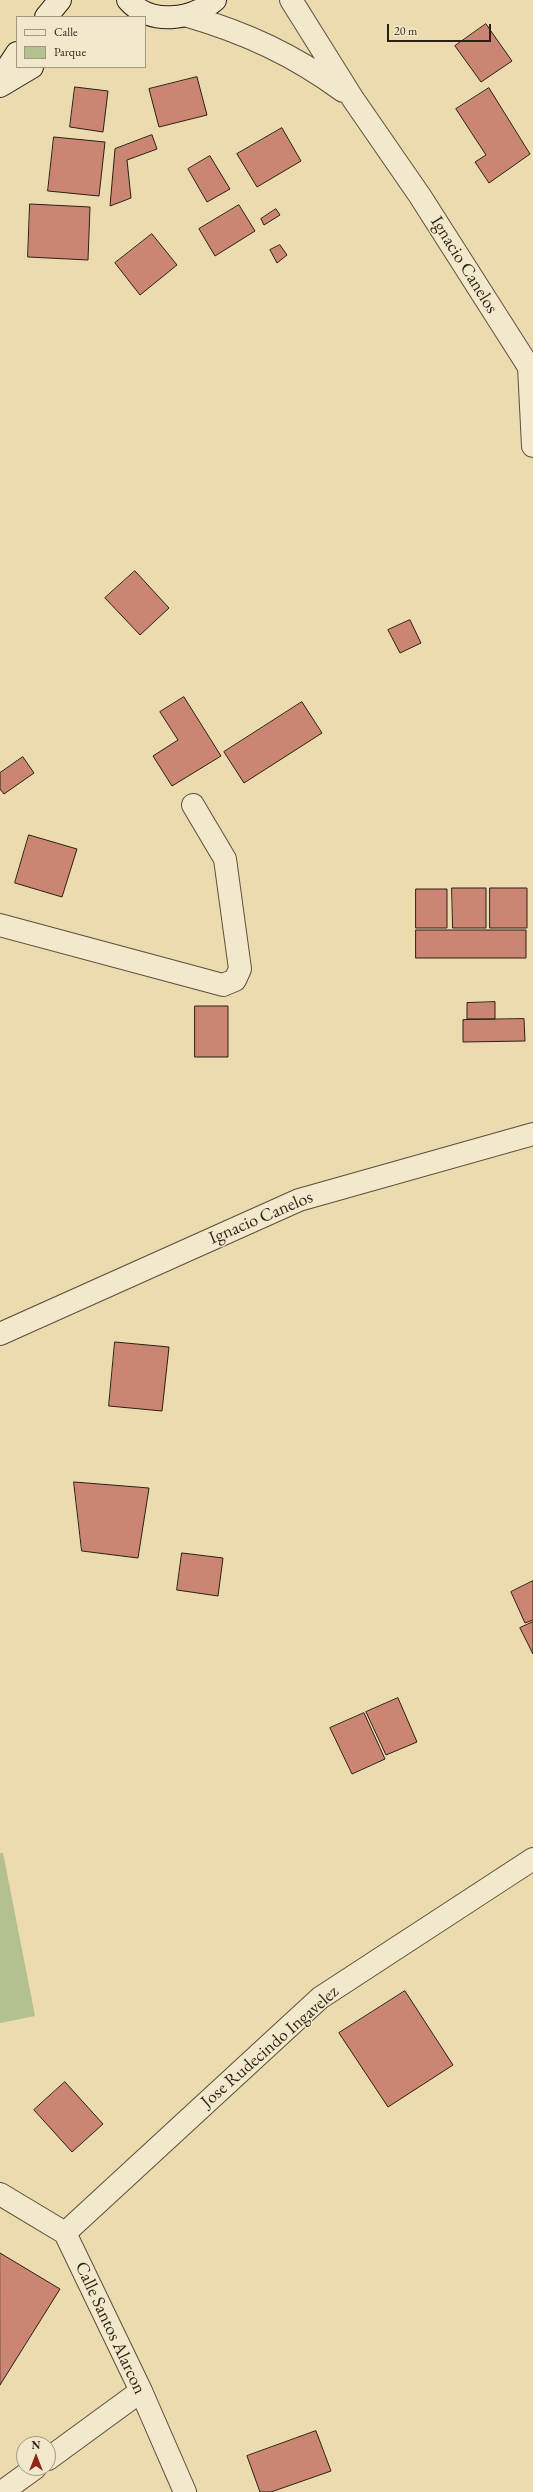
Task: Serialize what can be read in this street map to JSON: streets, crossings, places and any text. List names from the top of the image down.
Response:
{
  "streets": {
    "street": ["Ignacio Canelos", "Jose Rudecindo Ingavelez", "Calle Santos Alarcon"]
  },
  "crossings": [
    ["Jose Rudecindo Ingavelez", "Calle Santos Alarcon"]
  ],
  "legend": ["Calle", "Parque"],
  "scale_bar": "20 m",
  "north": "top"
}
